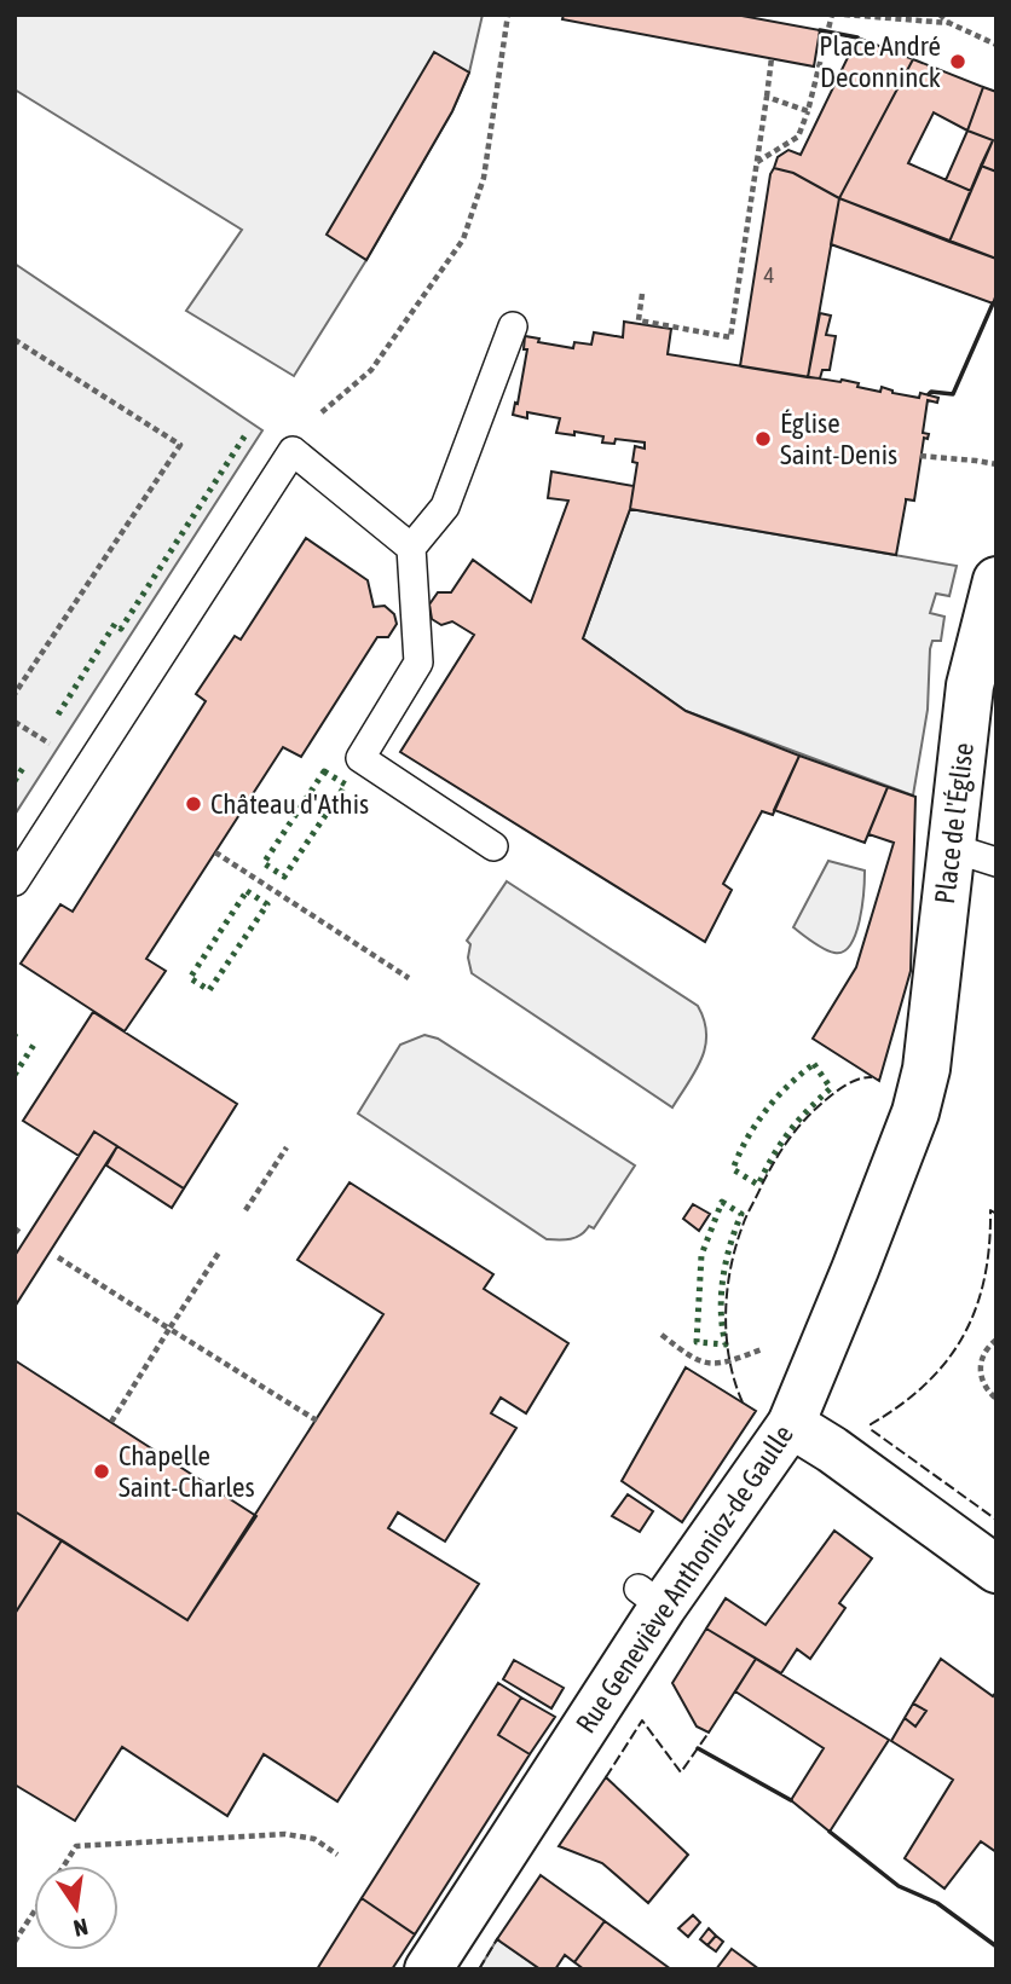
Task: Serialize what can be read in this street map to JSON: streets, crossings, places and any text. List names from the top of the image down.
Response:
{
  "streets": {
    "main road": ["Place de l'Église", "Rue Geneviève Anthonioz-de Gaulle"]
  },
  "crossings": [
    ["Place de l'Église", "Rue Geneviève Anthonioz-de Gaulle"]
  ],
  "places": [
    "Place André Deconninck",
    "Église Saint-Denis",
    "Château d'Athis",
    "Chapelle Saint-Charles"
  ],
  "house_numbers": ["4"],
  "north": "bottom"
}
